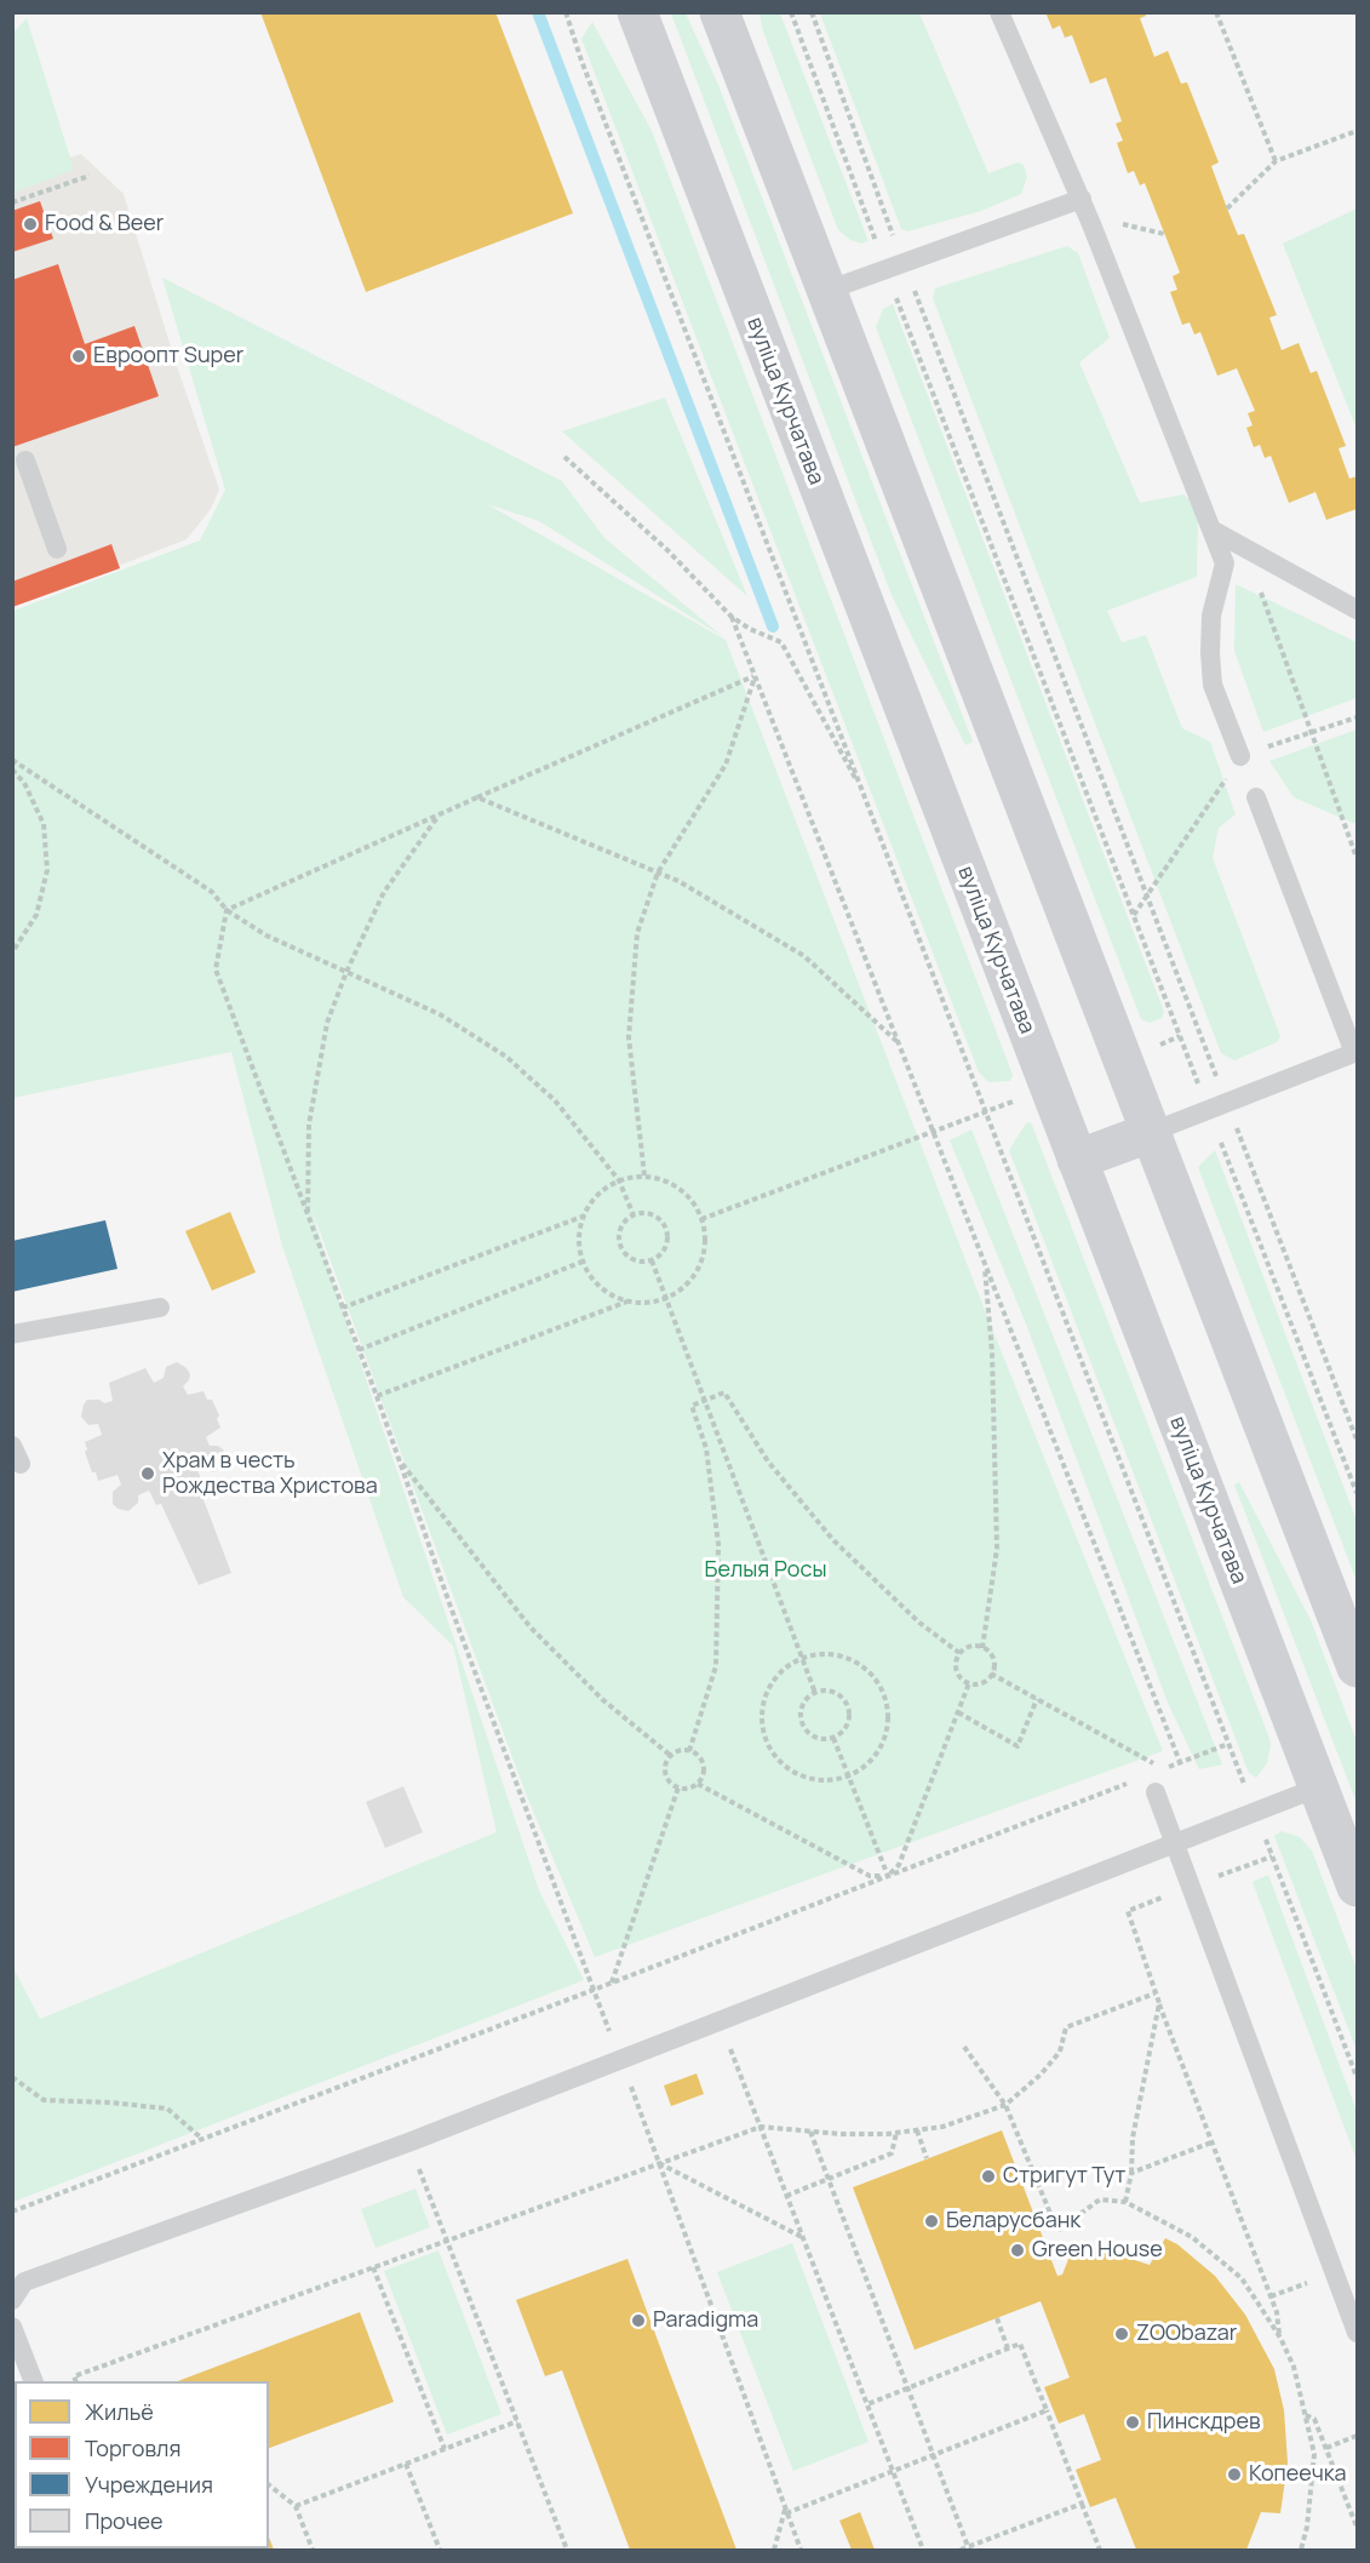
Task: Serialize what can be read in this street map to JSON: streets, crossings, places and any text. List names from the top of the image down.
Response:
{
  "streets": {
    "main road": ["вуліца Курчатава"]
  },
  "parks": ["Белыя Росы"],
  "places": [
    "Food & Beer",
    "Евроопт Super",
    "Храм в честь Рождества Христова",
    "Стригут Тут",
    "Беларусбанк",
    "Green House",
    "Paradigma",
    "ZOObazar",
    "Пинскдрев",
    "Копеечка"
  ],
  "legend": [
    "Жильё",
    "Торговля",
    "Учреждения",
    "Прочее"
  ]
}
